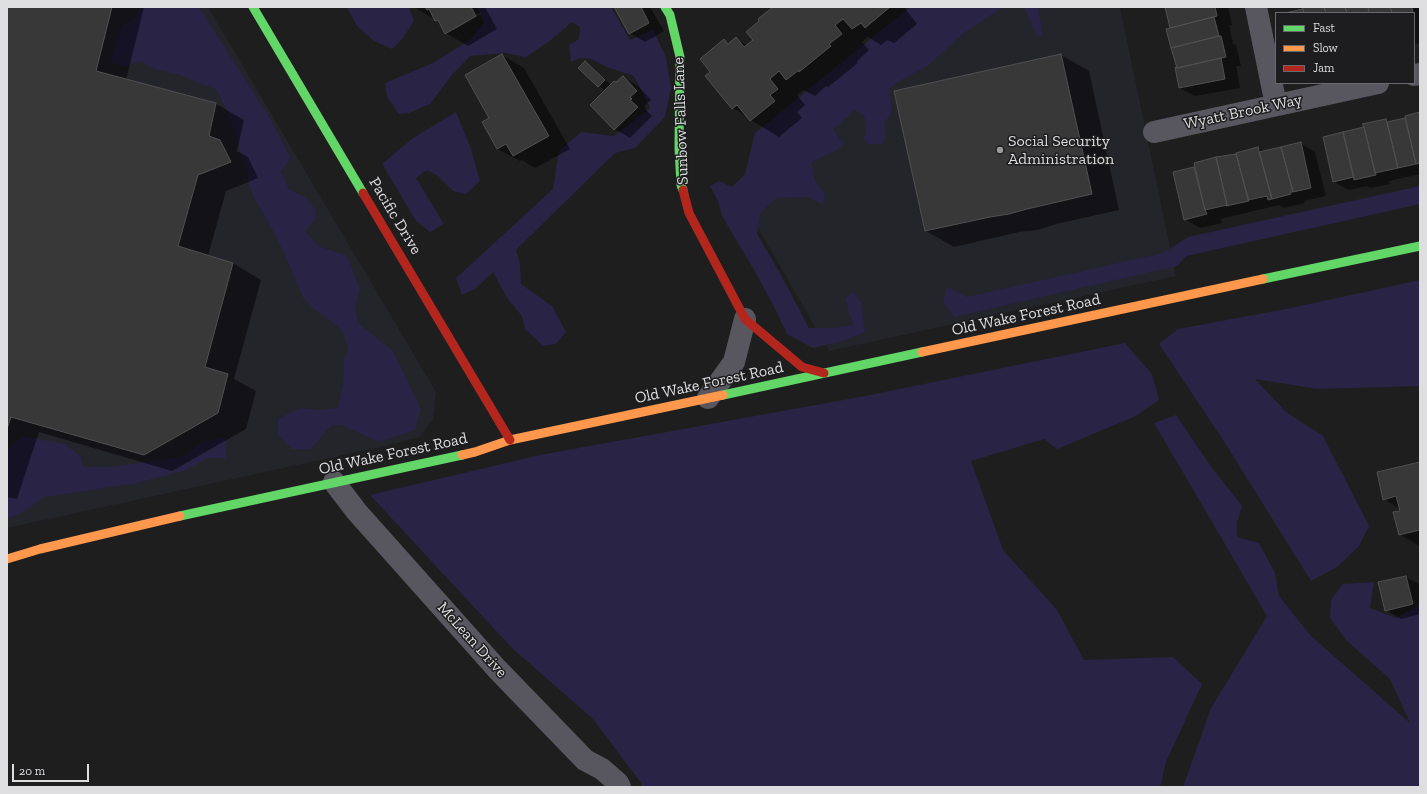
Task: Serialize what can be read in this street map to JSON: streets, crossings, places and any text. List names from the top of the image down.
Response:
{
  "streets": {
    "street": [
      "Wyatt Brook Way",
      "Sunbow Falls Lane",
      "Pacific Drive",
      "Old Wake Forest Road",
      "McLean Drive"
    ]
  },
  "crossings": [
    ["Sunbow Falls Lane", "Old Wake Forest Road"],
    ["Pacific Drive", "Old Wake Forest Road"],
    ["Old Wake Forest Road", "McLean Drive"]
  ],
  "places": ["Social Security Administration"],
  "legend": ["Fast", "Slow", "Jam"],
  "scale_bar": "20 m"
}
